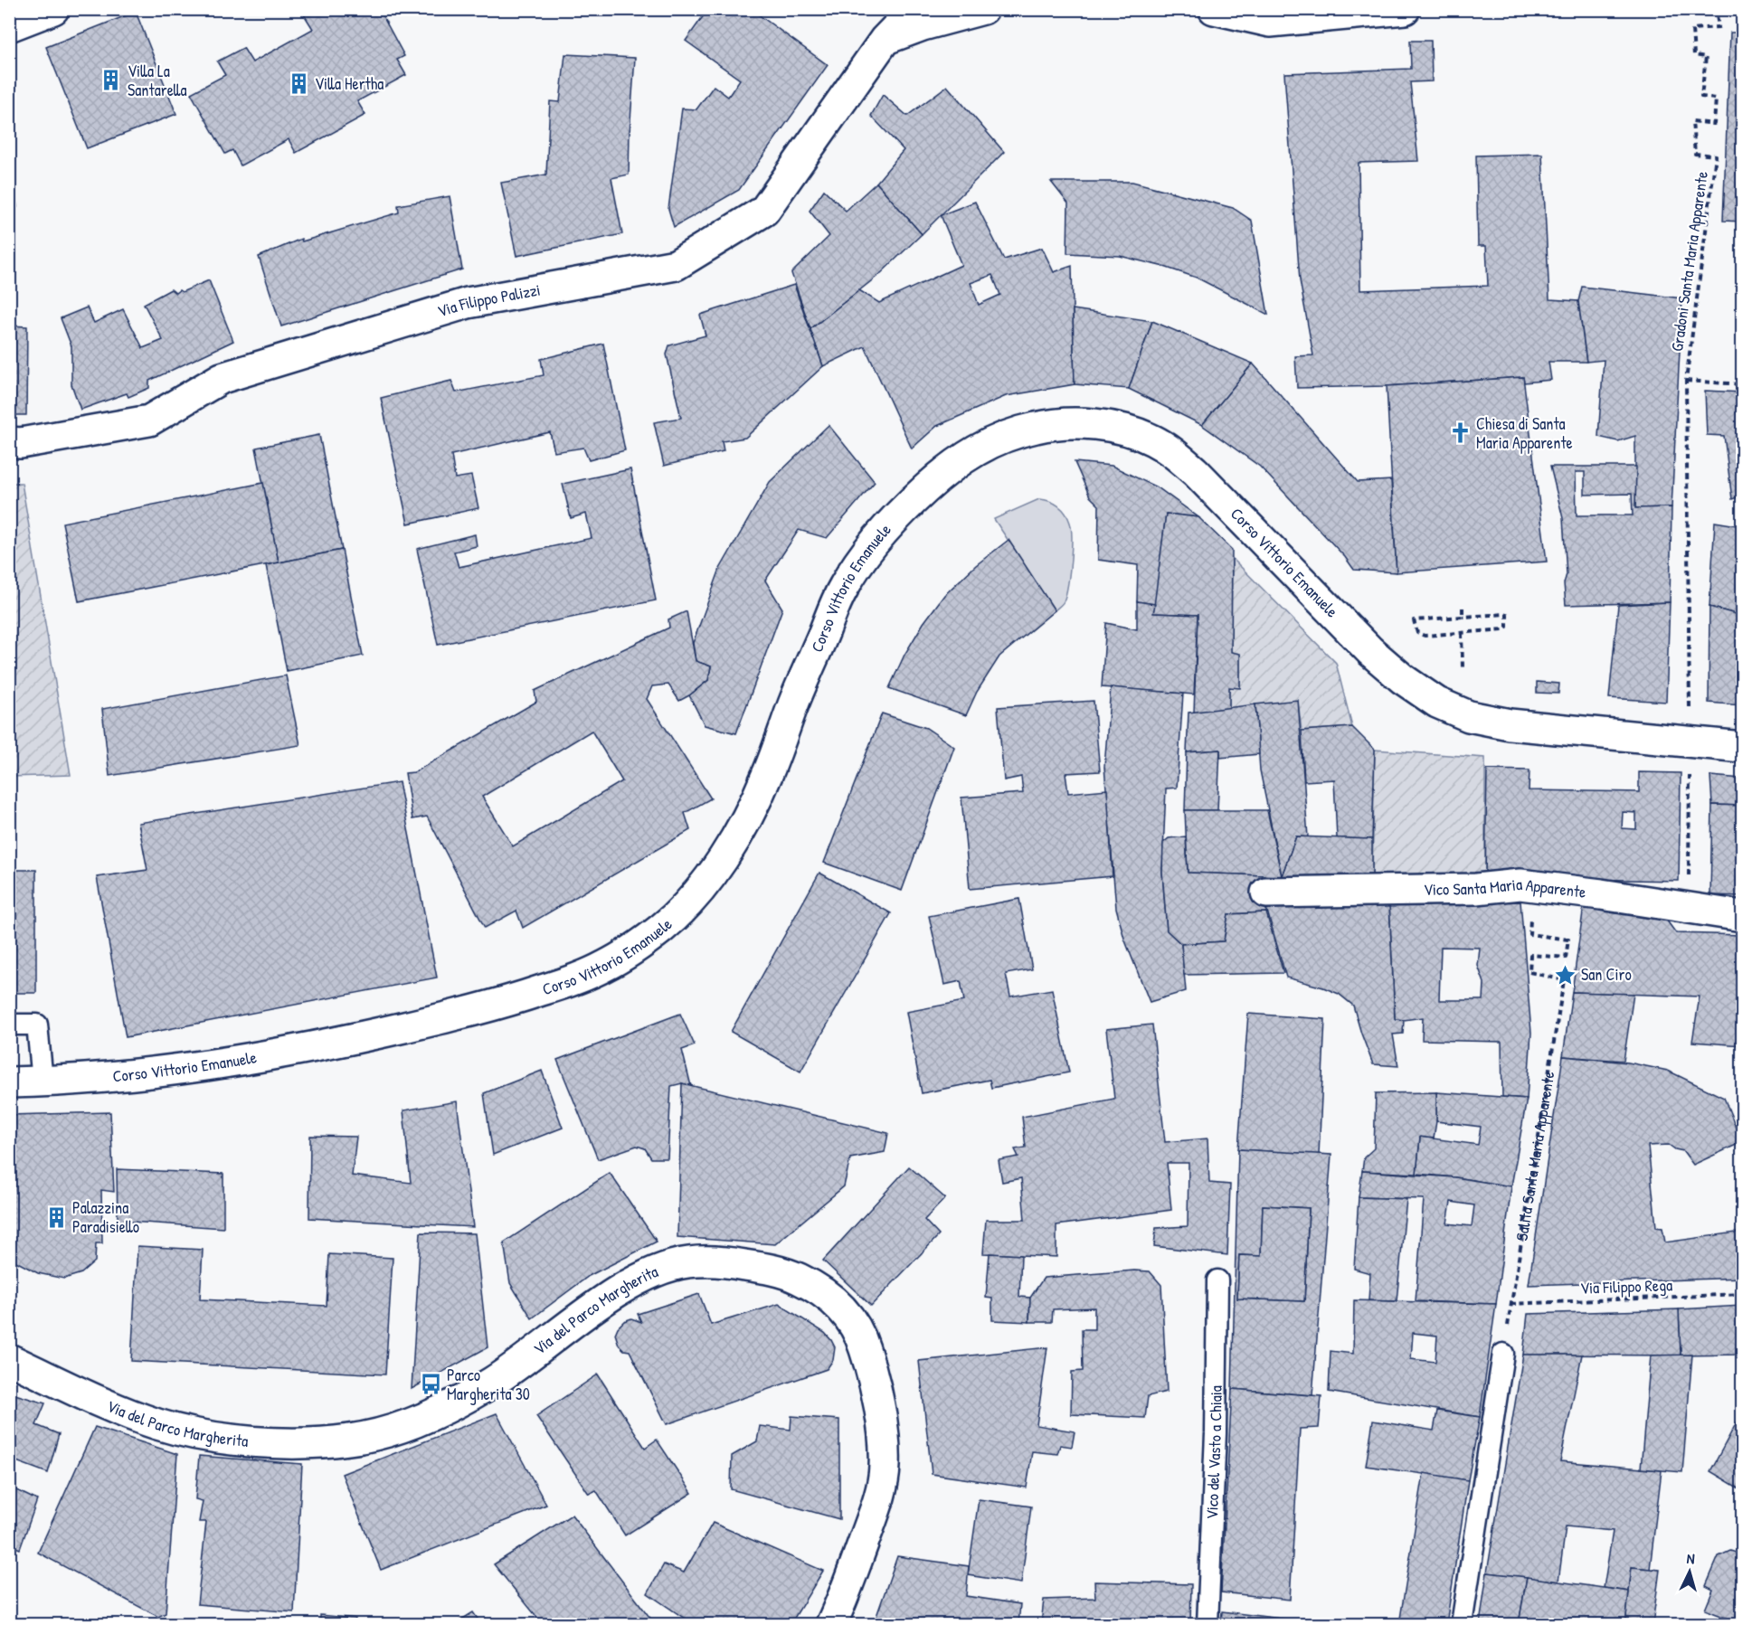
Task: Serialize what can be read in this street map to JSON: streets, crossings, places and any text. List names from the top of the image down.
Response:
{
  "streets": {
    "street": [
      "Via Filippo Palizzi",
      "Corso Vittorio Emanuele",
      "Vico Santa Maria Apparente",
      "Via del Parco Margherita"
    ],
    "lane": ["Vico del Vasto a Chiaia"],
    "path": ["Gradoni Santa Maria Apparente", "Salita Santa Maria Apparente", "Via Filippo Rega"]
  },
  "crossings": [
    ["Salita Santa Maria Apparente", "Via Filippo Rega"]
  ],
  "places": {
    "building": ["Villa La Santarella", "Villa Hertha", "Palazzina Paradisiello"],
    "church": ["Chiesa di Santa Maria Apparente"],
    "place": ["San Ciro"],
    "bus stop": ["Parco Margherita 30"]
  },
  "north": "top"
}
